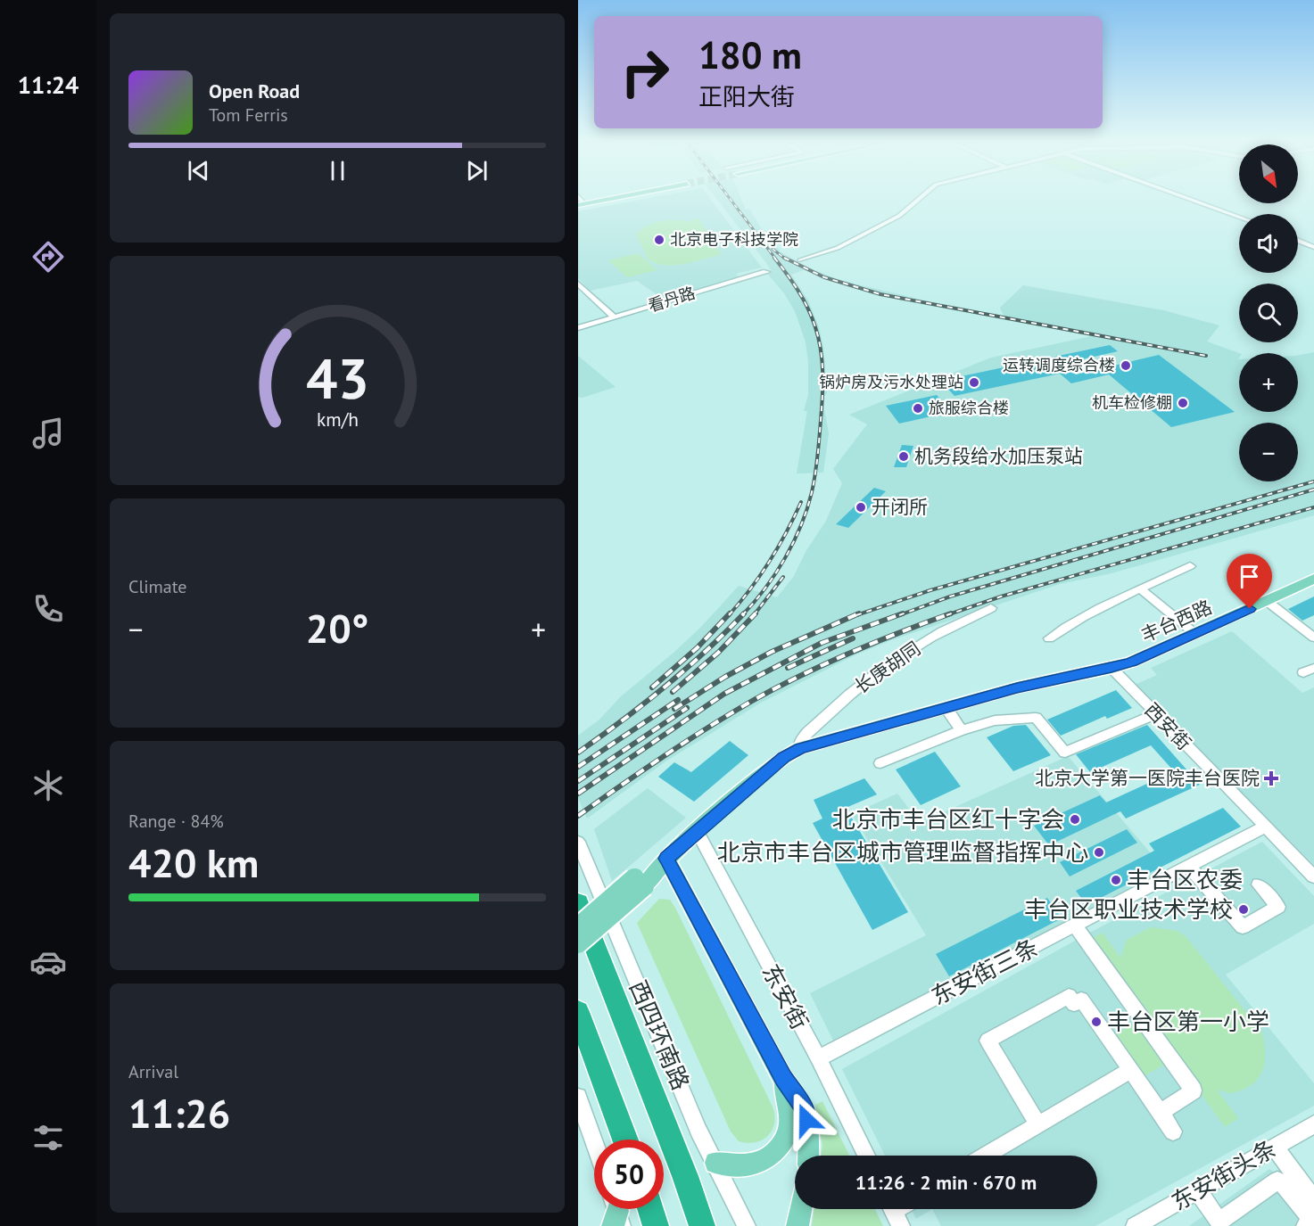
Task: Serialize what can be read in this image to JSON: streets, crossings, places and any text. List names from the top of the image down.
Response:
{
  "streets": {
    "highway": ["西四环南路"],
    "main road": ["丰台西路"],
    "street": [
      "看丹路",
      "长庚胡同",
      "西安街",
      "东安街三条",
      "东安街",
      "东安街头条"
    ]
  },
  "crossings": [
    ["丰台西路", "长庚胡同"],
    ["丰台西路", "西安街"],
    ["丰台西路", "东安街"],
    ["西安街", "东安街三条"],
    ["东安街三条", "东安街"]
  ],
  "places": {
    "other": [
      "北京电子科技学院",
      "运转调度综合楼",
      "锅炉房及污水处理站",
      "机车检修棚",
      "旅服综合楼",
      "机务段给水加压泵站",
      "开闭所",
      "北京市丰台区红十字会",
      "北京市丰台区城市管理监督指挥中心",
      "丰台区农委",
      "丰台区职业技术学校",
      "丰台区第一小学"
    ],
    "health": ["北京大学第一医院丰台医院"]
  },
  "north": "bottom right",
  "page": {
    "tabs": "11:24",
    "turn": ["180 m", "正阳大街"],
    "song": ["Open Road", "Tom Ferris"],
    "map_buttons": ["+", "−"],
    "tile": [
      "Climate",
      ["Range · 84%", "420 km"],
      ["Arrival", "11:26"]
    ],
    "heat": ["−", "20°", "+"],
    "limit": "50",
    "trip": "11:26 · 2 min · 670 m",
    "gauge": ["43", "km/h"]
  }
}
